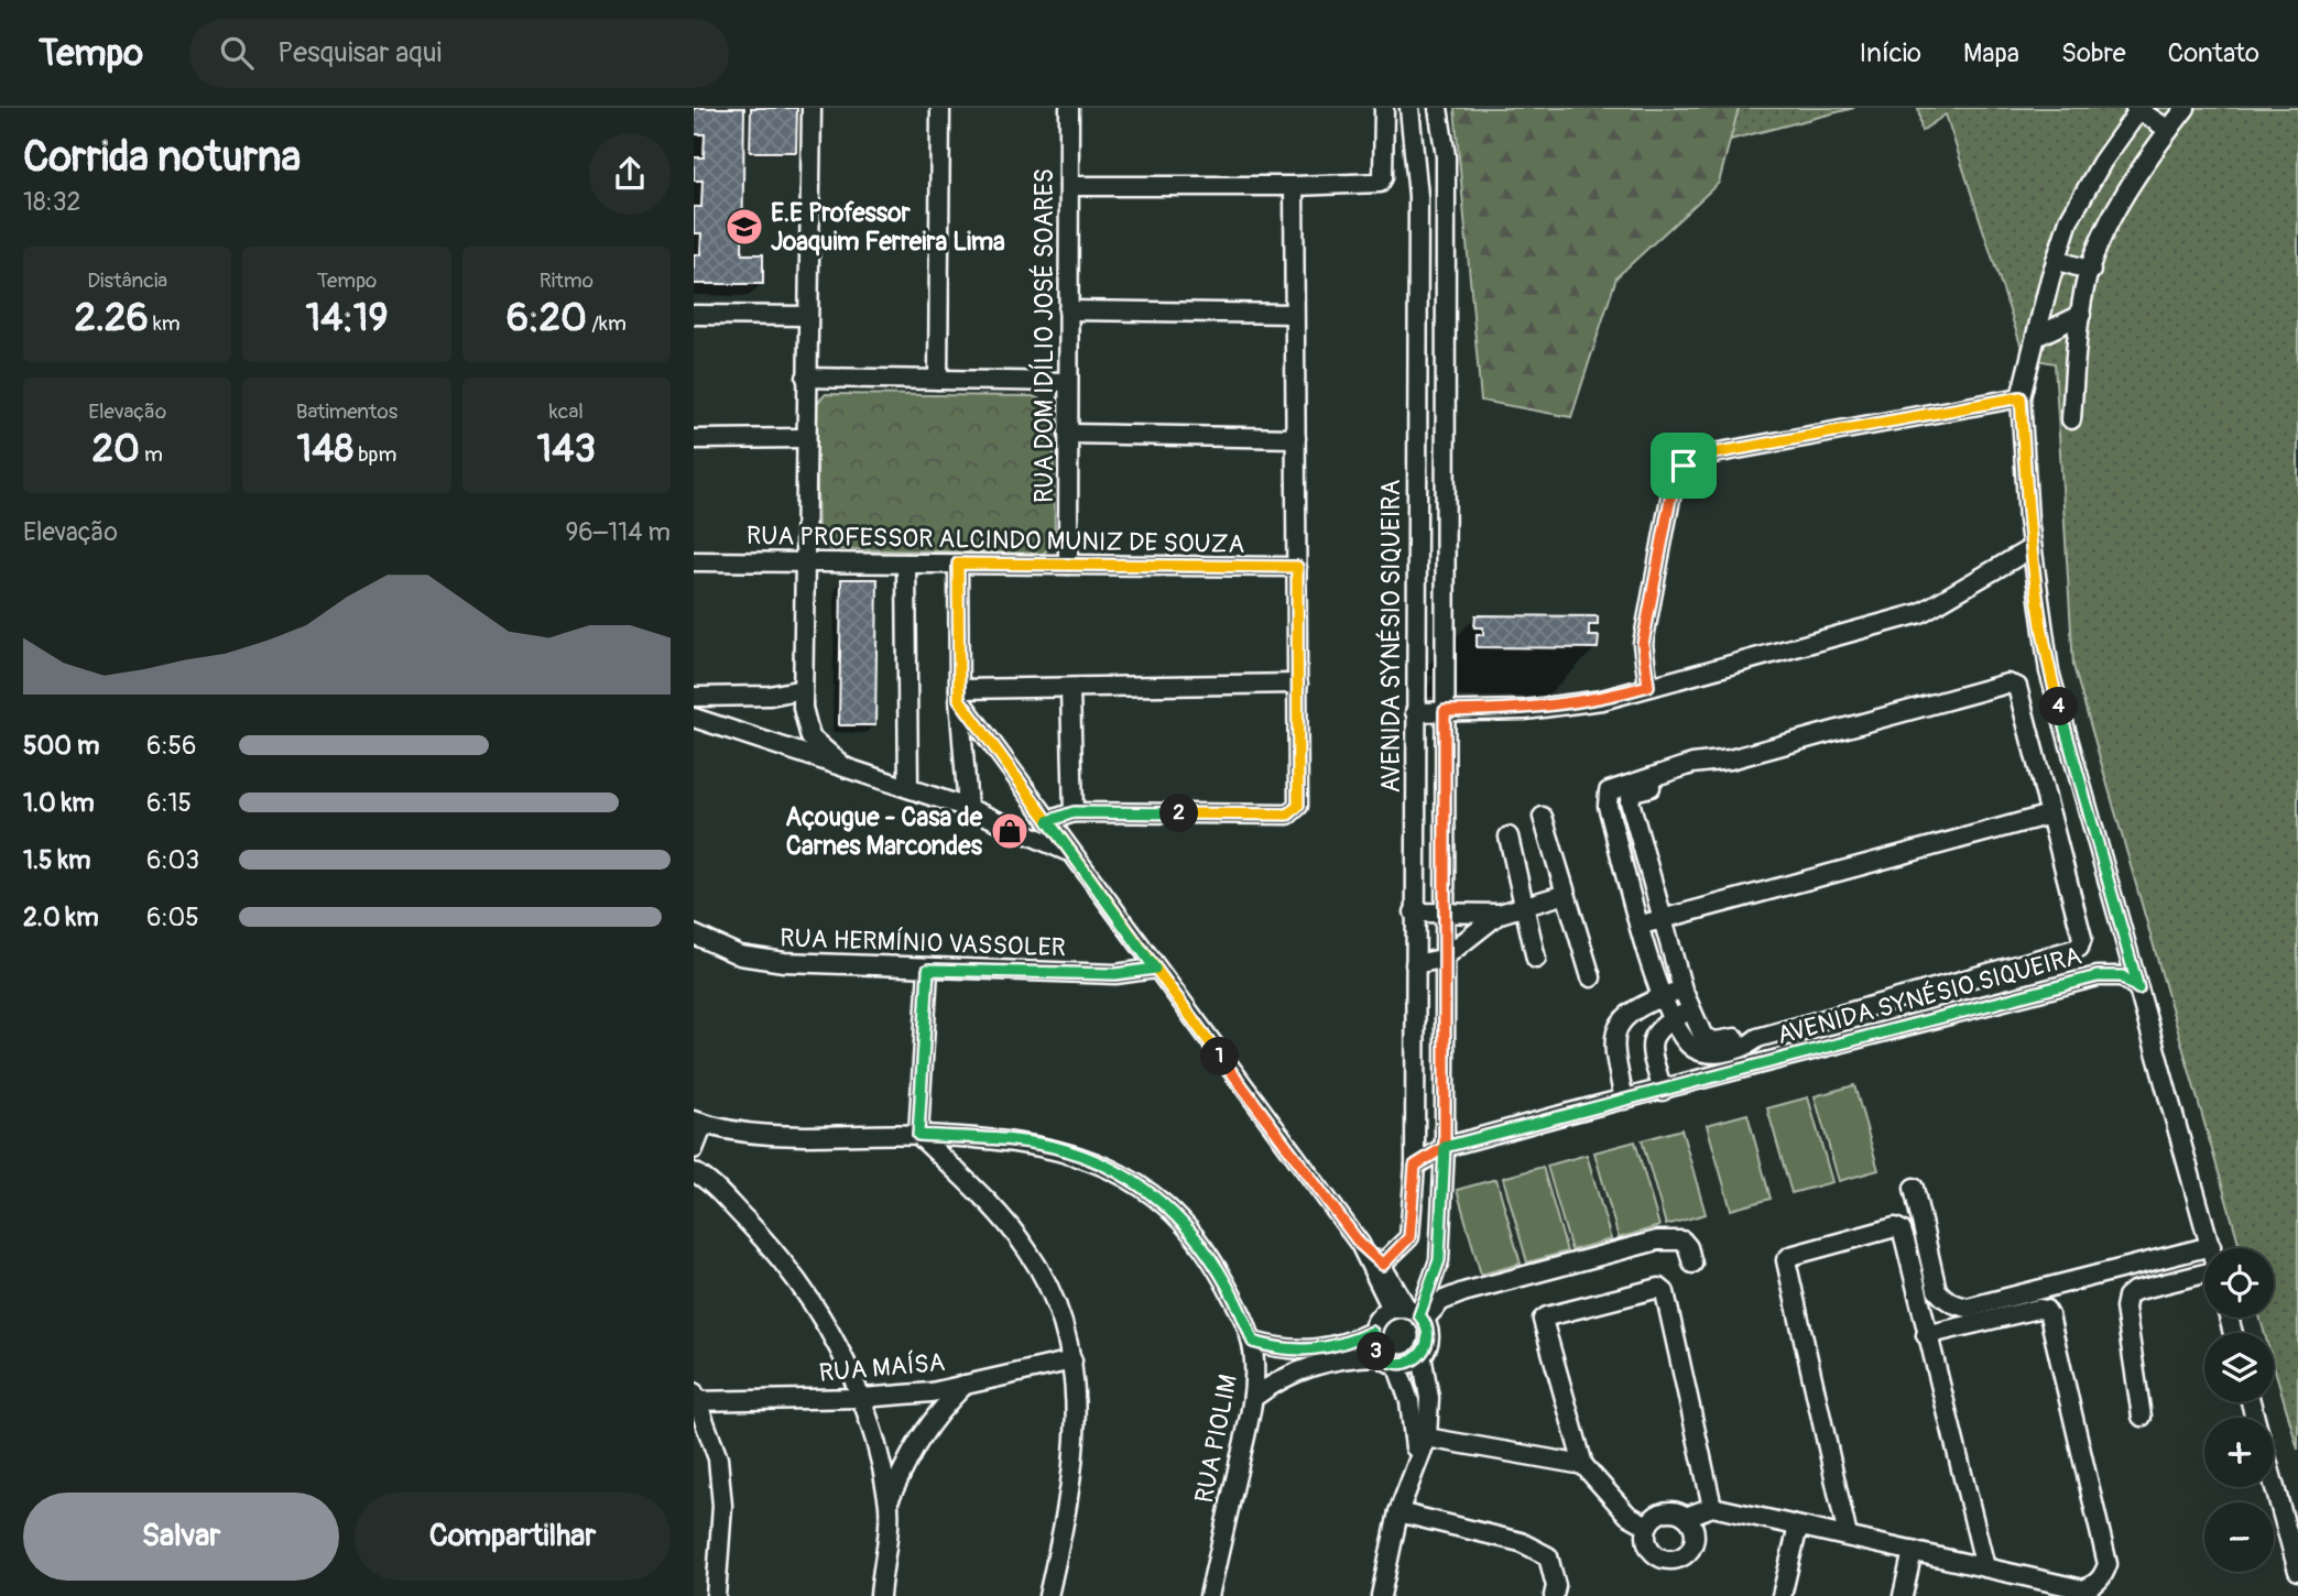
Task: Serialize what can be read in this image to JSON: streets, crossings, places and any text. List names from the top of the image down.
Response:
{
  "streets": {
    "street": [
      "RUA DOM IDÍLIO JOSÉ SOARES",
      "RUA PROFESSOR ALCINDO MUNIZ DE SOUZA",
      "AVENIDA SYNÉSIO SIQUEIRA",
      "RUA HERMÍNIO VASSOLER",
      "RUA MAÍSA",
      "RUA PIOLIM"
    ]
  },
  "crossings": [
    ["RUA DOM IDÍLIO JOSÉ SOARES", "RUA PROFESSOR ALCINDO MUNIZ DE SOUZA"]
  ],
  "places": {
    "school or university": ["E.E Professor Joaquim Ferreira Lima"],
    "shop": ["Açougue - Casa de Carnes Marcondes"]
  },
  "page": {
    "header": "Tempo",
    "search": "Pesquisar aqui",
    "nav": [
      "Início",
      "Mapa",
      "Sobre",
      "Contato"
    ],
    "heading": ["Corrida noturna", "18:32"],
    "stats": [
      ["Distância", "2.26 km"],
      ["Tempo", "14:19"],
      ["Ritmo", "6:20 /km"],
      ["Elevação", "20 m"],
      ["Batimentos", "148 bpm"],
      ["kcal", "143"]
    ],
    "chart": ["Elevação", "96–114 m"],
    "pins": [
      "4",
      "2",
      "1",
      "3"
    ],
    "list": [
      {
        "name": "500 m",
        "note": "6:56"
      },
      {
        "name": "1.0 km",
        "note": "6:15"
      },
      {
        "name": "1.5 km",
        "note": "6:03"
      },
      {
        "name": "2.0 km",
        "note": "6:05"
      }
    ],
    "map_buttons": ["+", "−"],
    "buttons": ["Salvar", "Compartilhar"]
  }
}
